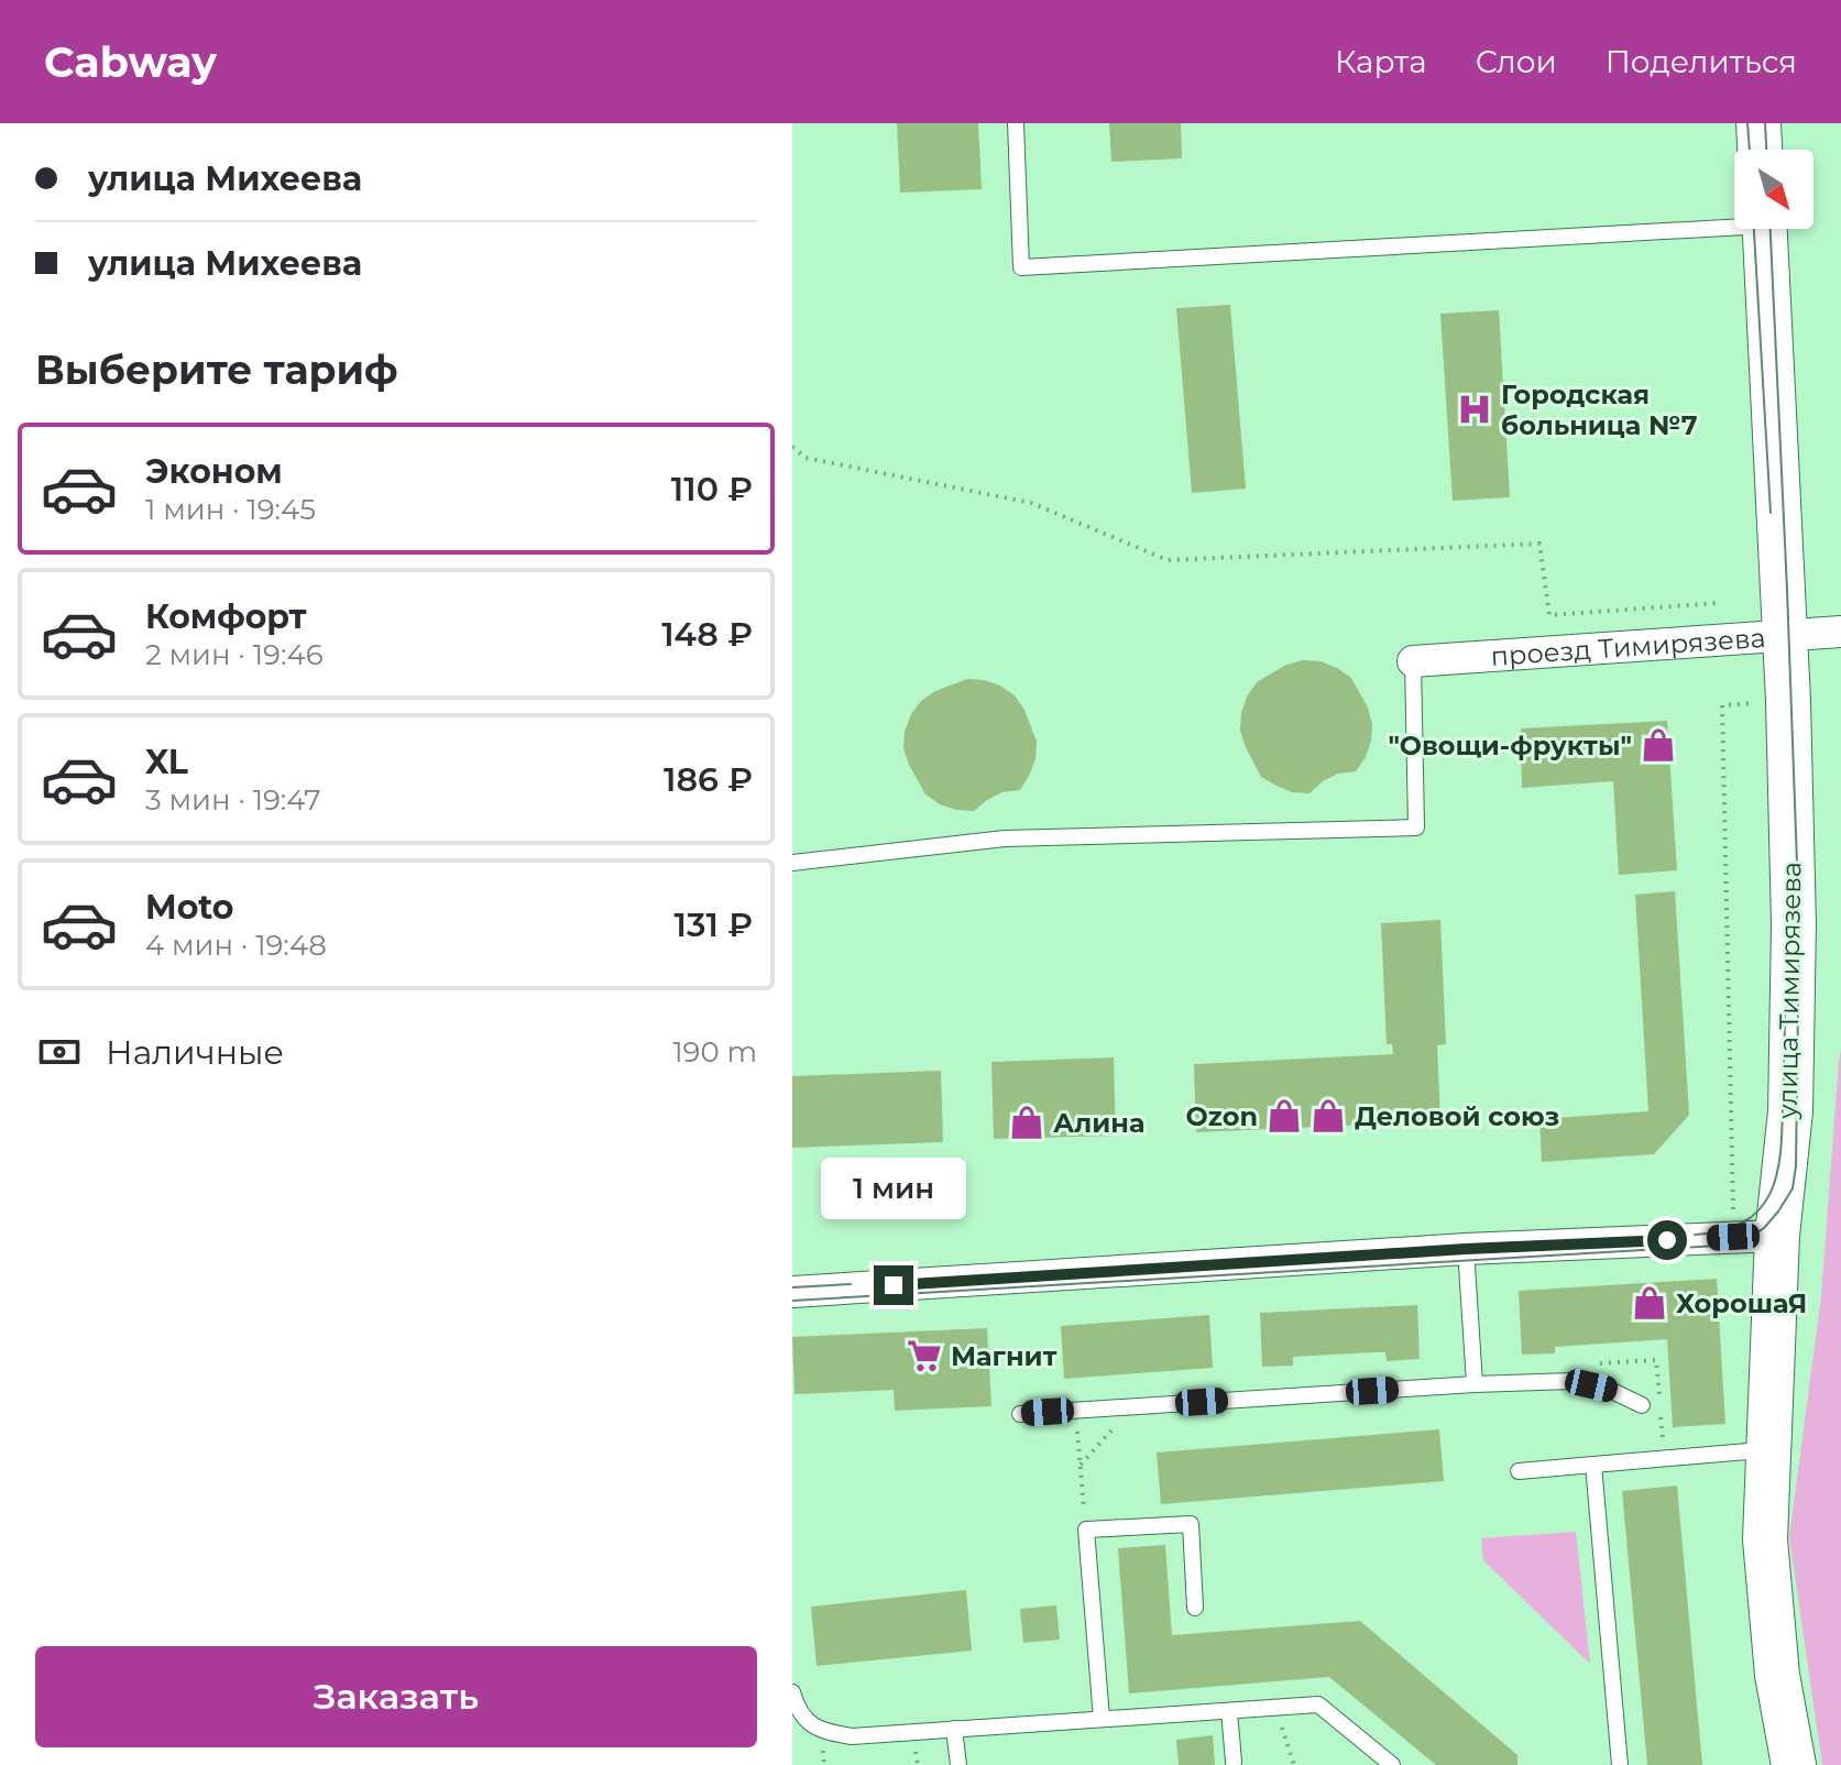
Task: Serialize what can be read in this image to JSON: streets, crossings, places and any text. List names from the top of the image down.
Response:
{
  "streets": {
    "street": ["проезд Тимирязева", "улица Тимирязева"]
  },
  "crossings": [
    ["проезд Тимирязева", "улица Тимирязева"]
  ],
  "places": {
    "hospital": ["Городская больница №7"],
    "shop": [
      "\"Овощи-фрукты\"",
      "Ozon",
      "Деловой союз",
      "Алина",
      "ХорошаЯ"
    ],
    "supermarket": ["Магнит"]
  },
  "north": "bottom right",
  "page": {
    "header": "Cabway",
    "nav": ["Карта", "Слои", "Поделиться"],
    "banner": ["улица Михеева", "улица Михеева"],
    "heading": "Выберите тариф",
    "list": [
      {
        "name": "Эконом",
        "note": "1 мин · 19:45",
        "value": "110 ₽"
      },
      {
        "name": "Комфорт",
        "note": "2 мин · 19:46",
        "value": "148 ₽"
      },
      {
        "name": "XL",
        "note": "3 мин · 19:47",
        "value": "186 ₽"
      },
      {
        "name": "Moto",
        "note": "4 мин · 19:48",
        "value": "131 ₽"
      }
    ],
    "pay": ["Наличные", "190 m"],
    "bubble": "1 мин",
    "buttons": "Заказать"
  }
}
